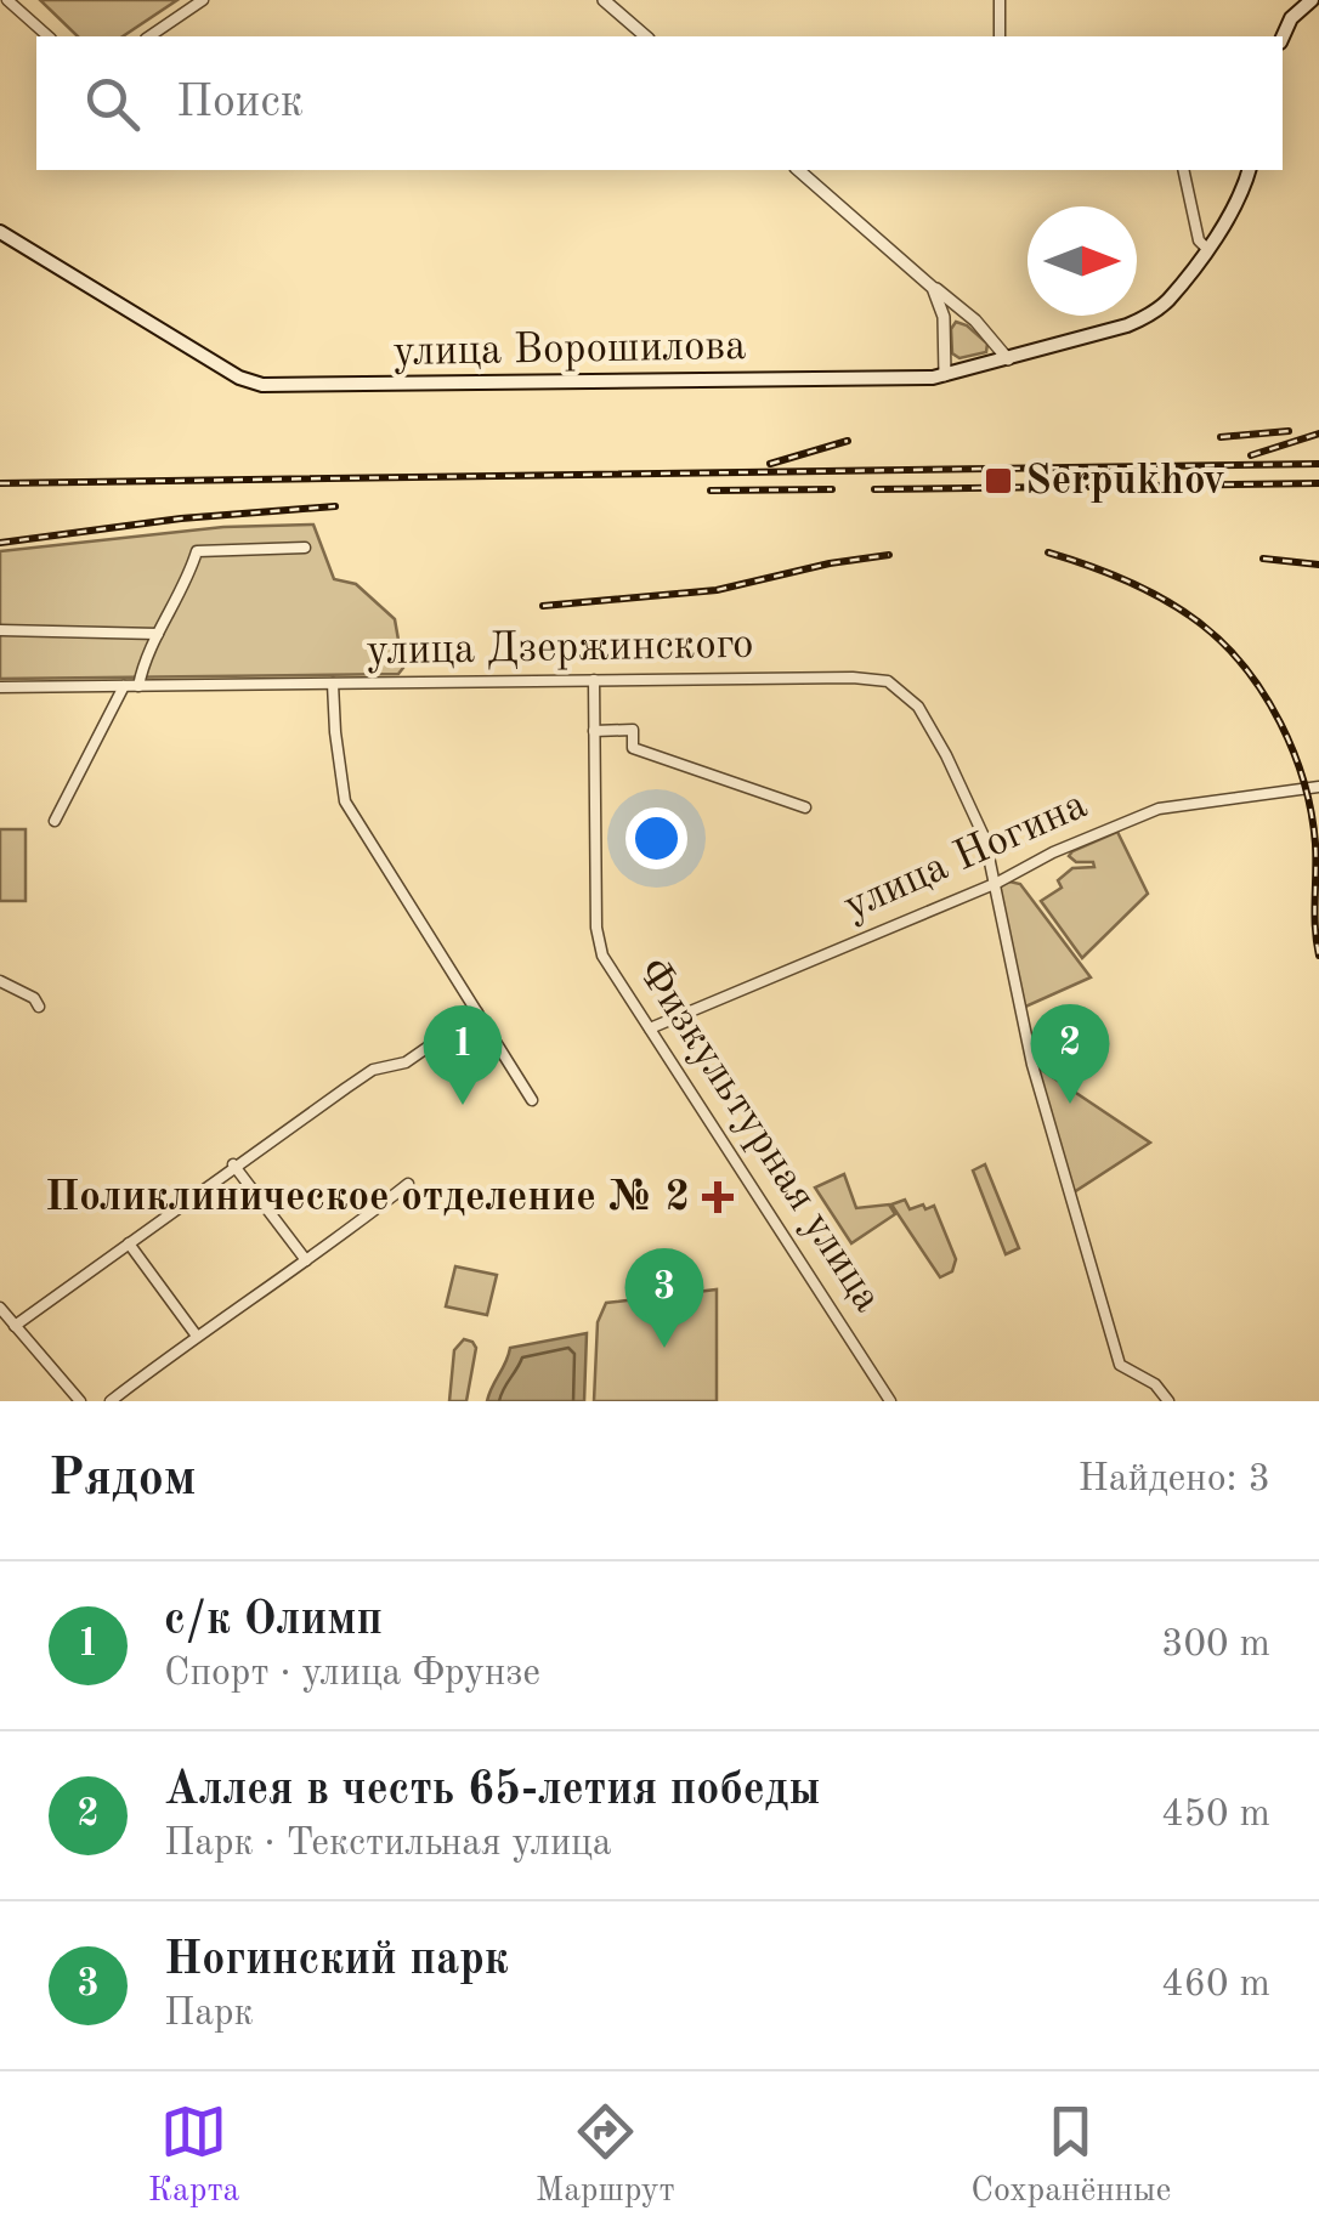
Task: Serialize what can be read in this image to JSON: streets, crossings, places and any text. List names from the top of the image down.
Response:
{
  "streets": {
    "main road": ["улица Ворошилова"],
    "street": ["улица Дзержинского", "улица Ногина", "Физкультурная улица"]
  },
  "crossings": [
    ["улица Дзержинского", "улица Ногина"],
    ["улица Дзержинского", "Физкультурная улица"],
    ["улица Ногина", "Физкультурная улица"]
  ],
  "places": {
    "transit": ["Serpukhov"],
    "health": ["Поликлиническое отделение № 2"]
  },
  "north": "right",
  "page": {
    "search": "Поиск",
    "pins": ["2", "1", "3"],
    "heading": ["Рядом", "Найдено: 3"],
    "list": [
      {
        "mark": "1",
        "name": "с/к Олимп",
        "note": "Спорт · улица Фрунзе",
        "value": "300 m"
      },
      {
        "mark": "2",
        "name": "Аллея в честь 65-летия победы",
        "note": "Парк · Текстильная улица",
        "value": "450 m"
      },
      {
        "mark": "3",
        "name": "Ногинский парк",
        "note": "Парк",
        "value": "460 m"
      }
    ],
    "nav": ["Карта", "Маршрут", "Сохранённые"]
  }
}
